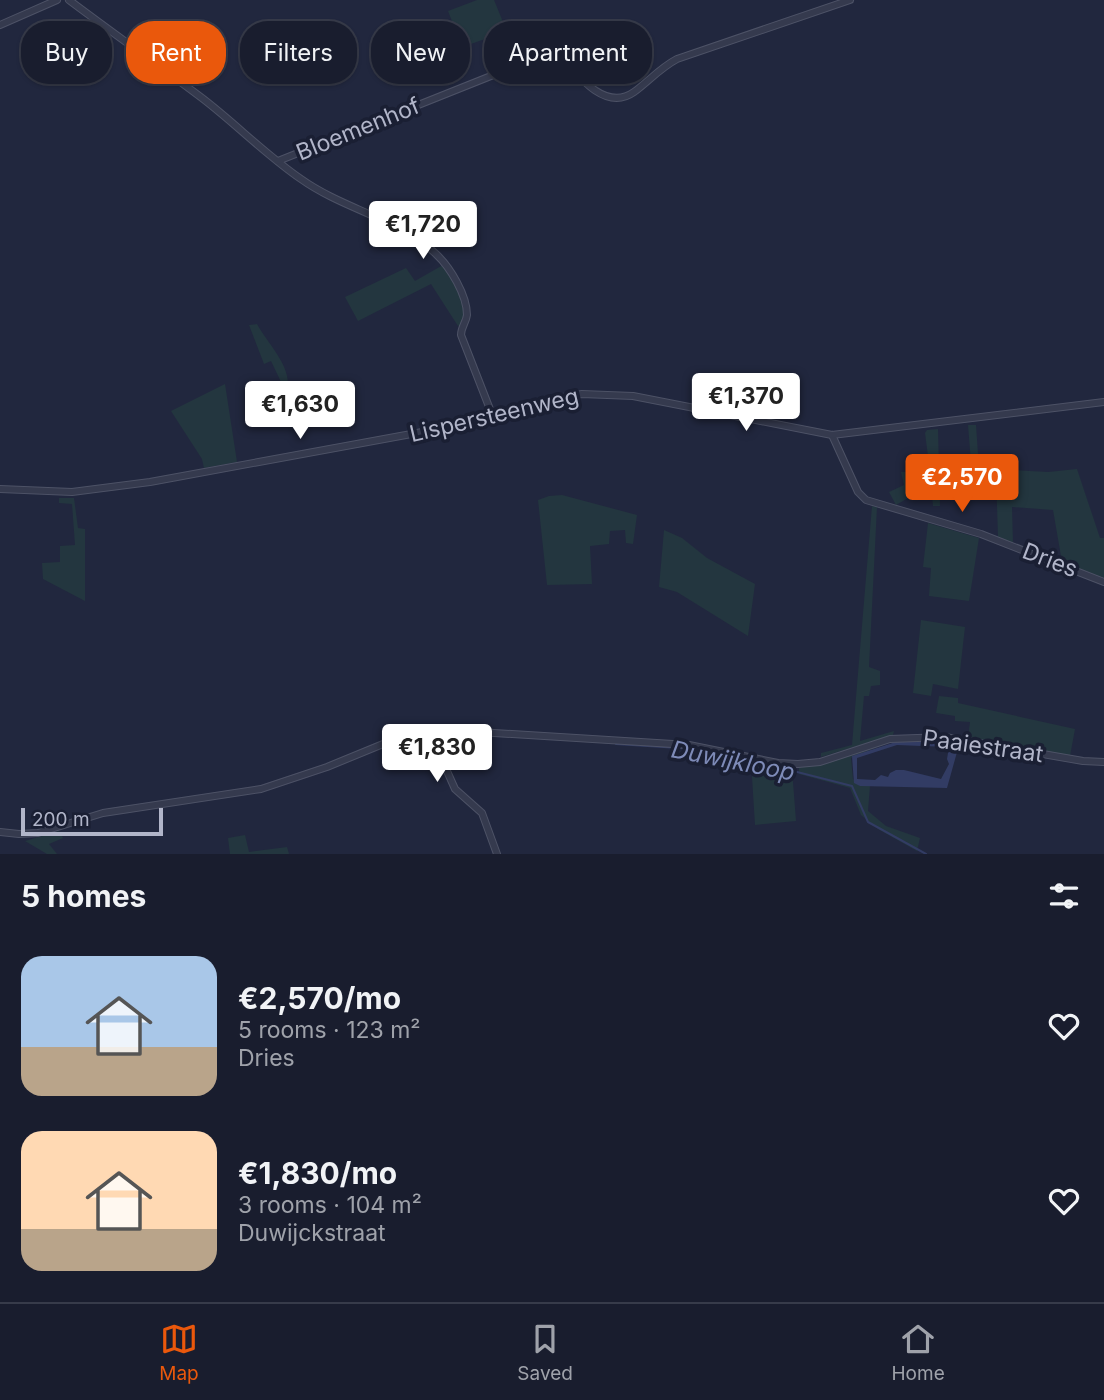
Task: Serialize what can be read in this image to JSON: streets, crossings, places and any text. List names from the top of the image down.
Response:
{
  "streets": {
    "street": [
      "Bloemenhof",
      "Lispersteenweg",
      "Dries",
      "Paaiestraat"
    ]
  },
  "crossings": [
    ["Lispersteenweg", "Dries"]
  ],
  "water": ["Duwijkloop"],
  "scale_bar": "200 m",
  "page": {
    "chip": [
      "Buy",
      "Rent",
      "Filters",
      "New",
      "Apartment"
    ],
    "price": [
      "€1,720",
      "€1,370",
      "€1,630",
      "€2,570",
      "€1,830"
    ],
    "scale": "200 m",
    "heading": "5 homes",
    "list": [
      {
        "name": "€2,570/mo",
        "note": "5 rooms · 123 m² · Dries"
      },
      {
        "name": "€1,830/mo",
        "note": "3 rooms · 104 m² · Duwijckstraat"
      }
    ],
    "tabs": ["Map", "Saved", "Home"]
  }
}
